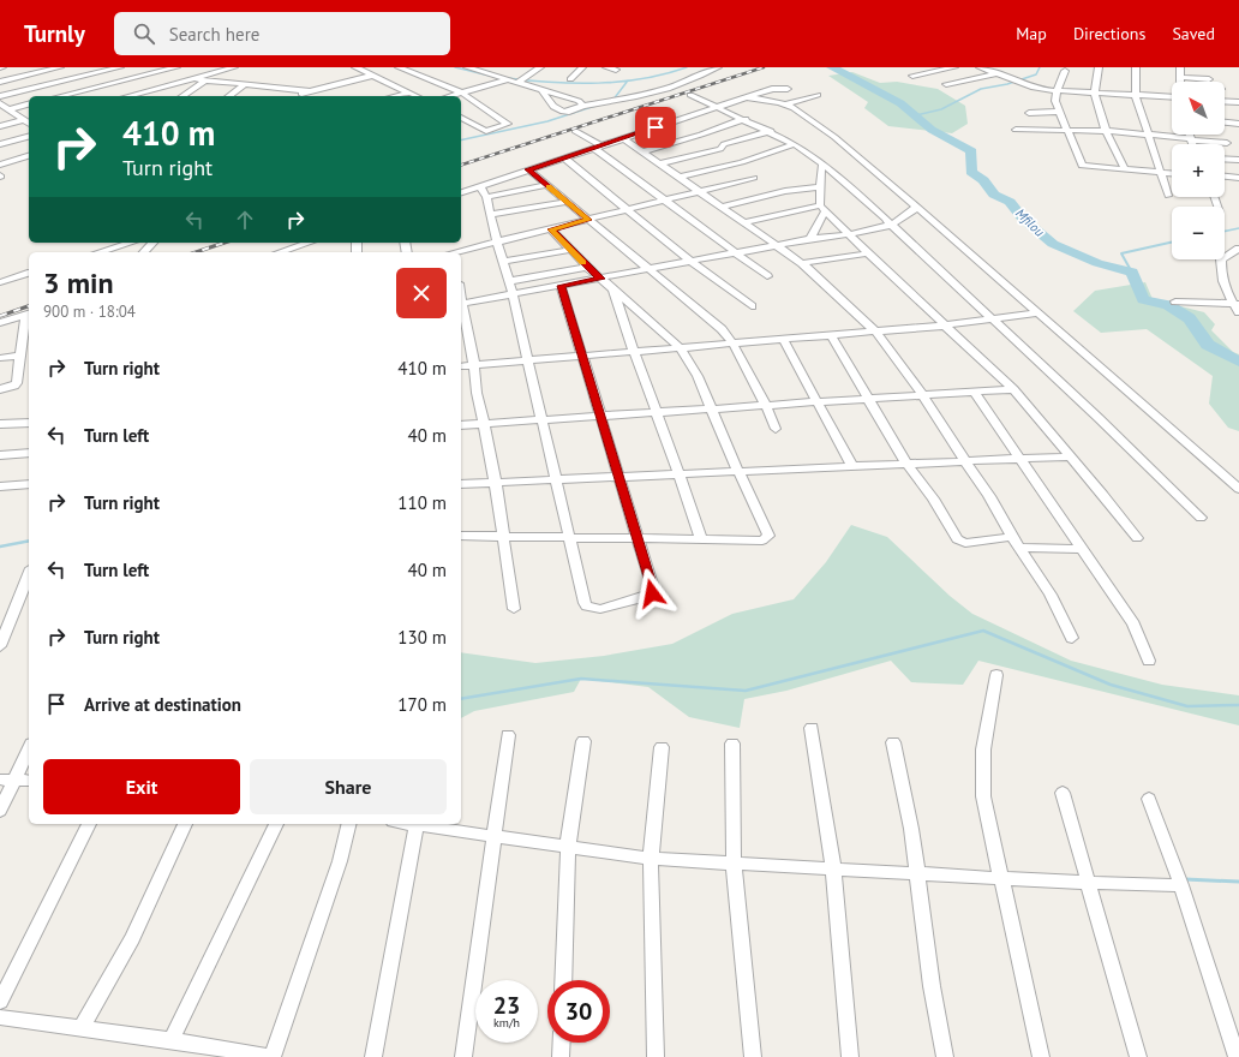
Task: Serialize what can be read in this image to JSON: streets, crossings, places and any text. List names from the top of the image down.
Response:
{
  "water": ["Mfilou"],
  "north": "top left",
  "page": {
    "header": "Turnly",
    "search": "Search here",
    "nav": ["Map", "Directions", "Saved"],
    "map_buttons": ["+", "−"],
    "turn": ["410 m", "Turn right"],
    "heading": ["3 min", "900 m · 18:04"],
    "list": [
      {
        "name": "Turn right",
        "value": "410 m"
      },
      {
        "name": "Turn left",
        "value": "40 m"
      },
      {
        "name": "Turn right",
        "value": "110 m"
      },
      {
        "name": "Turn left",
        "value": "40 m"
      },
      {
        "name": "Turn right",
        "value": "130 m"
      },
      {
        "name": "Arrive at destination",
        "value": "170 m"
      }
    ],
    "buttons": ["Exit", "Share"],
    "speed": "23 km/h",
    "limit": "30"
  }
}
